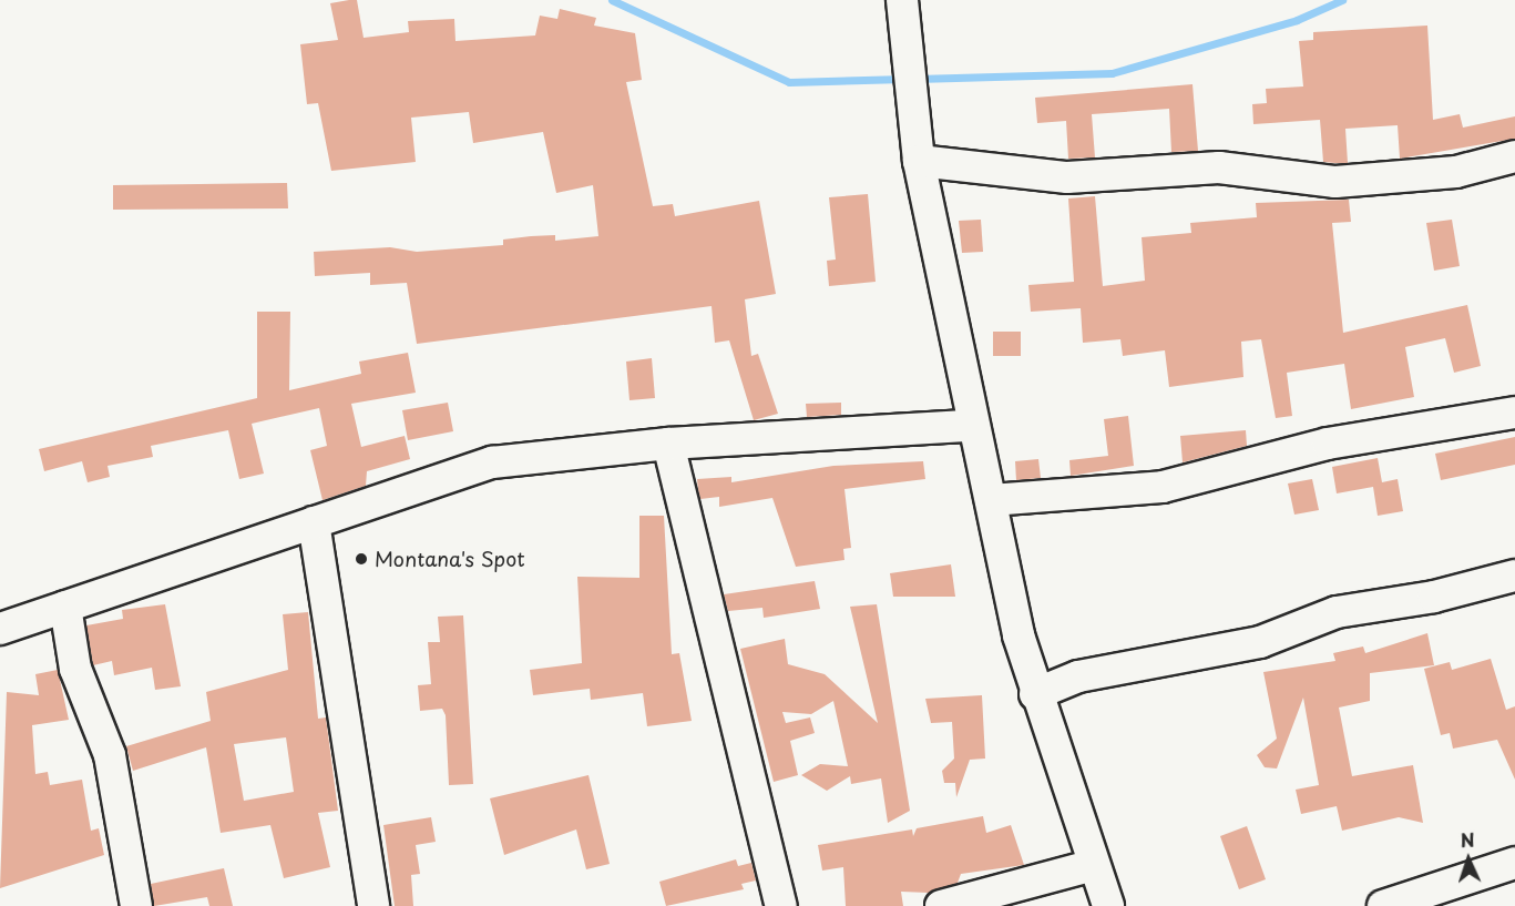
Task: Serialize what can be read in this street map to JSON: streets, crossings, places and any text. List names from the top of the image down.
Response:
{
  "places": ["Montana's Spot"],
  "north": "top"
}
